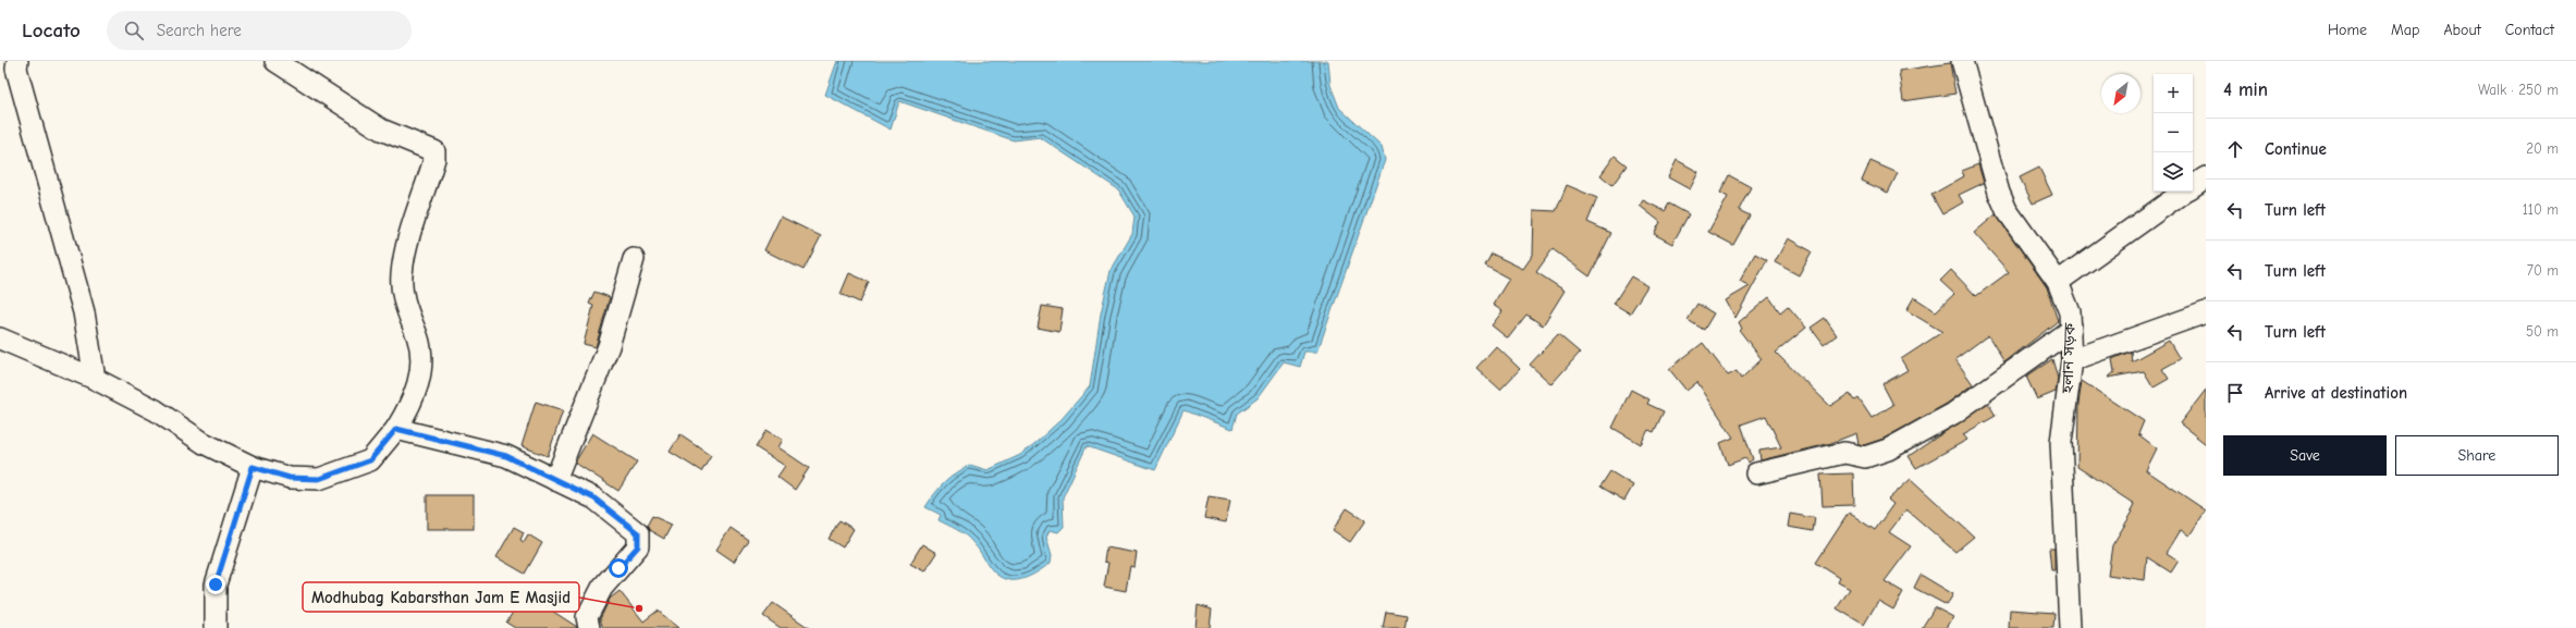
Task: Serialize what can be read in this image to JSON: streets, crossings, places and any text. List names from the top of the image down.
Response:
{
  "streets": {
    "street": ["হলান সড়ক"]
  },
  "places": ["Modhubag Kabarsthan Jam E Masjid"],
  "north": "bottom left",
  "page": {
    "header": "Locato",
    "search": "Search here",
    "nav": [
      "Home",
      "Map",
      "About",
      "Contact"
    ],
    "heading": ["4 min", "Walk · 250 m"],
    "map_buttons": ["+", "−"],
    "list": [
      ["Continue", "20 m"],
      ["Turn left", "110 m"],
      ["Turn left", "70 m"],
      ["Turn left", "50 m"],
      "Arrive at destination"
    ],
    "buttons": ["Save", "Share"]
  }
}
